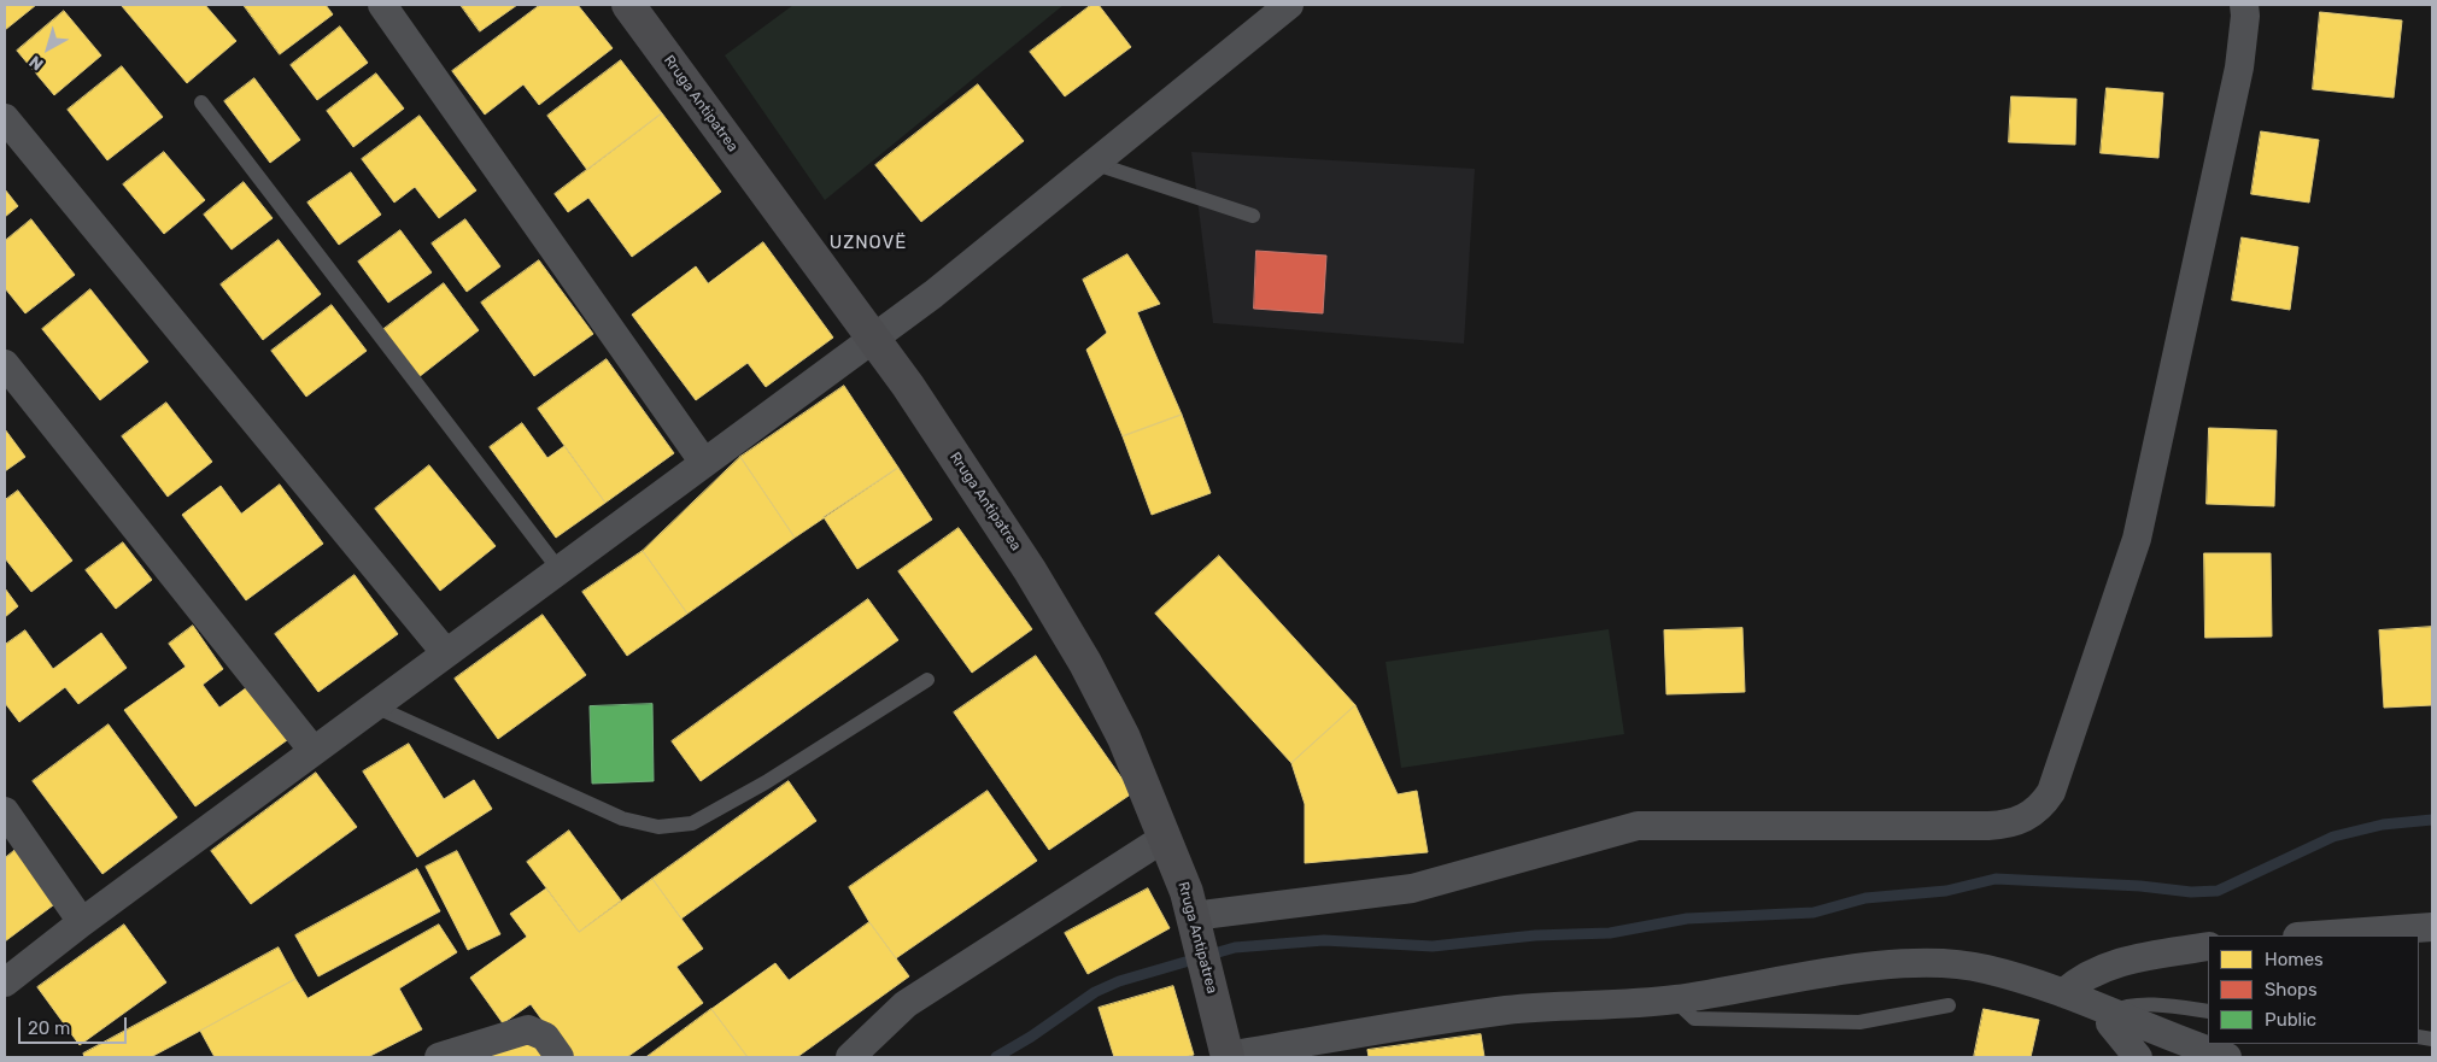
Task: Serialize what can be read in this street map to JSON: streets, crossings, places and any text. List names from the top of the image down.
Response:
{
  "streets": {
    "main road": ["Rruga Antipatrea"]
  },
  "districts": ["UZNOVË"],
  "legend": ["Homes", "Shops", "Public"],
  "scale_bar": "20 m",
  "north": "bottom left"
}
